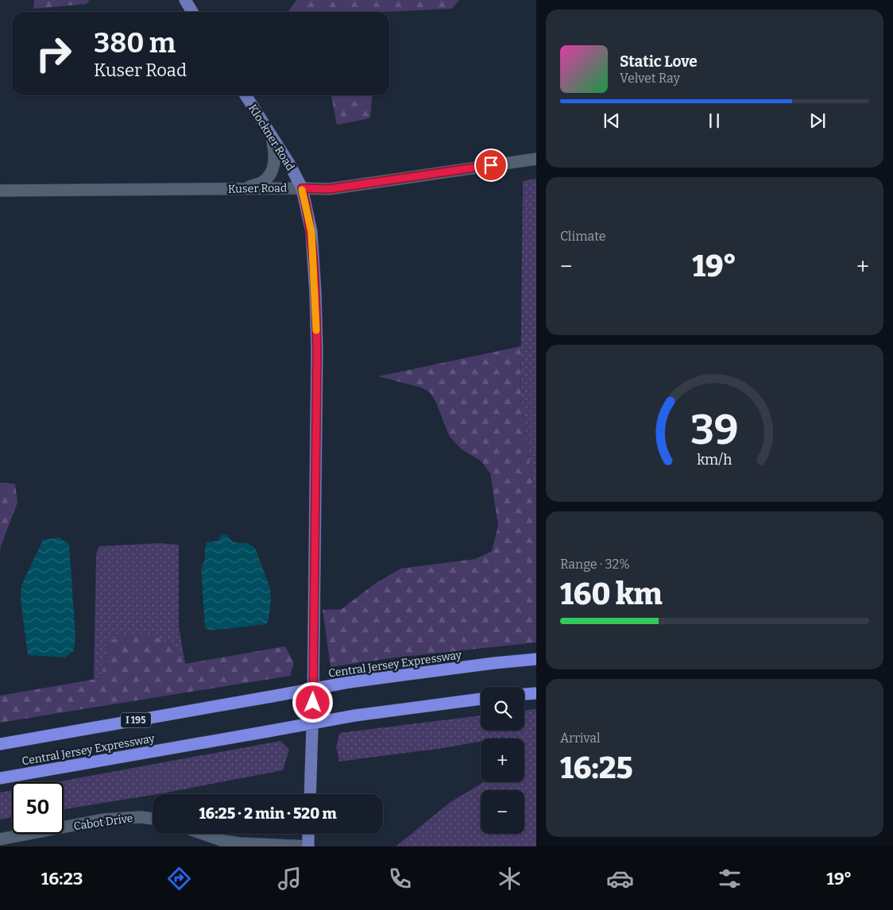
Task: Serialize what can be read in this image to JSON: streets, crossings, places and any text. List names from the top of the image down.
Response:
{
  "streets": {
    "highway": ["Central Jersey Expressway", "I 195"],
    "main road": ["Klockner Road"],
    "street": ["Kuser Road", "Cabot Drive"]
  },
  "crossings": [
    ["Klockner Road", "Kuser Road"]
  ],
  "page": {
    "turn": ["380 m", "Kuser Road"],
    "song": ["Static Love", "Velvet Ray"],
    "tile": [
      "Climate",
      ["Range · 32%", "160 km"],
      ["Arrival", "16:25"]
    ],
    "heat": ["−", "19°", "+"],
    "map_buttons": ["+", "−"],
    "limit": "50",
    "trip": "16:25 · 2 min · 520 m",
    "tabs": ["16:23", "19°"],
    "gauge": ["39", "km/h"]
  }
}
